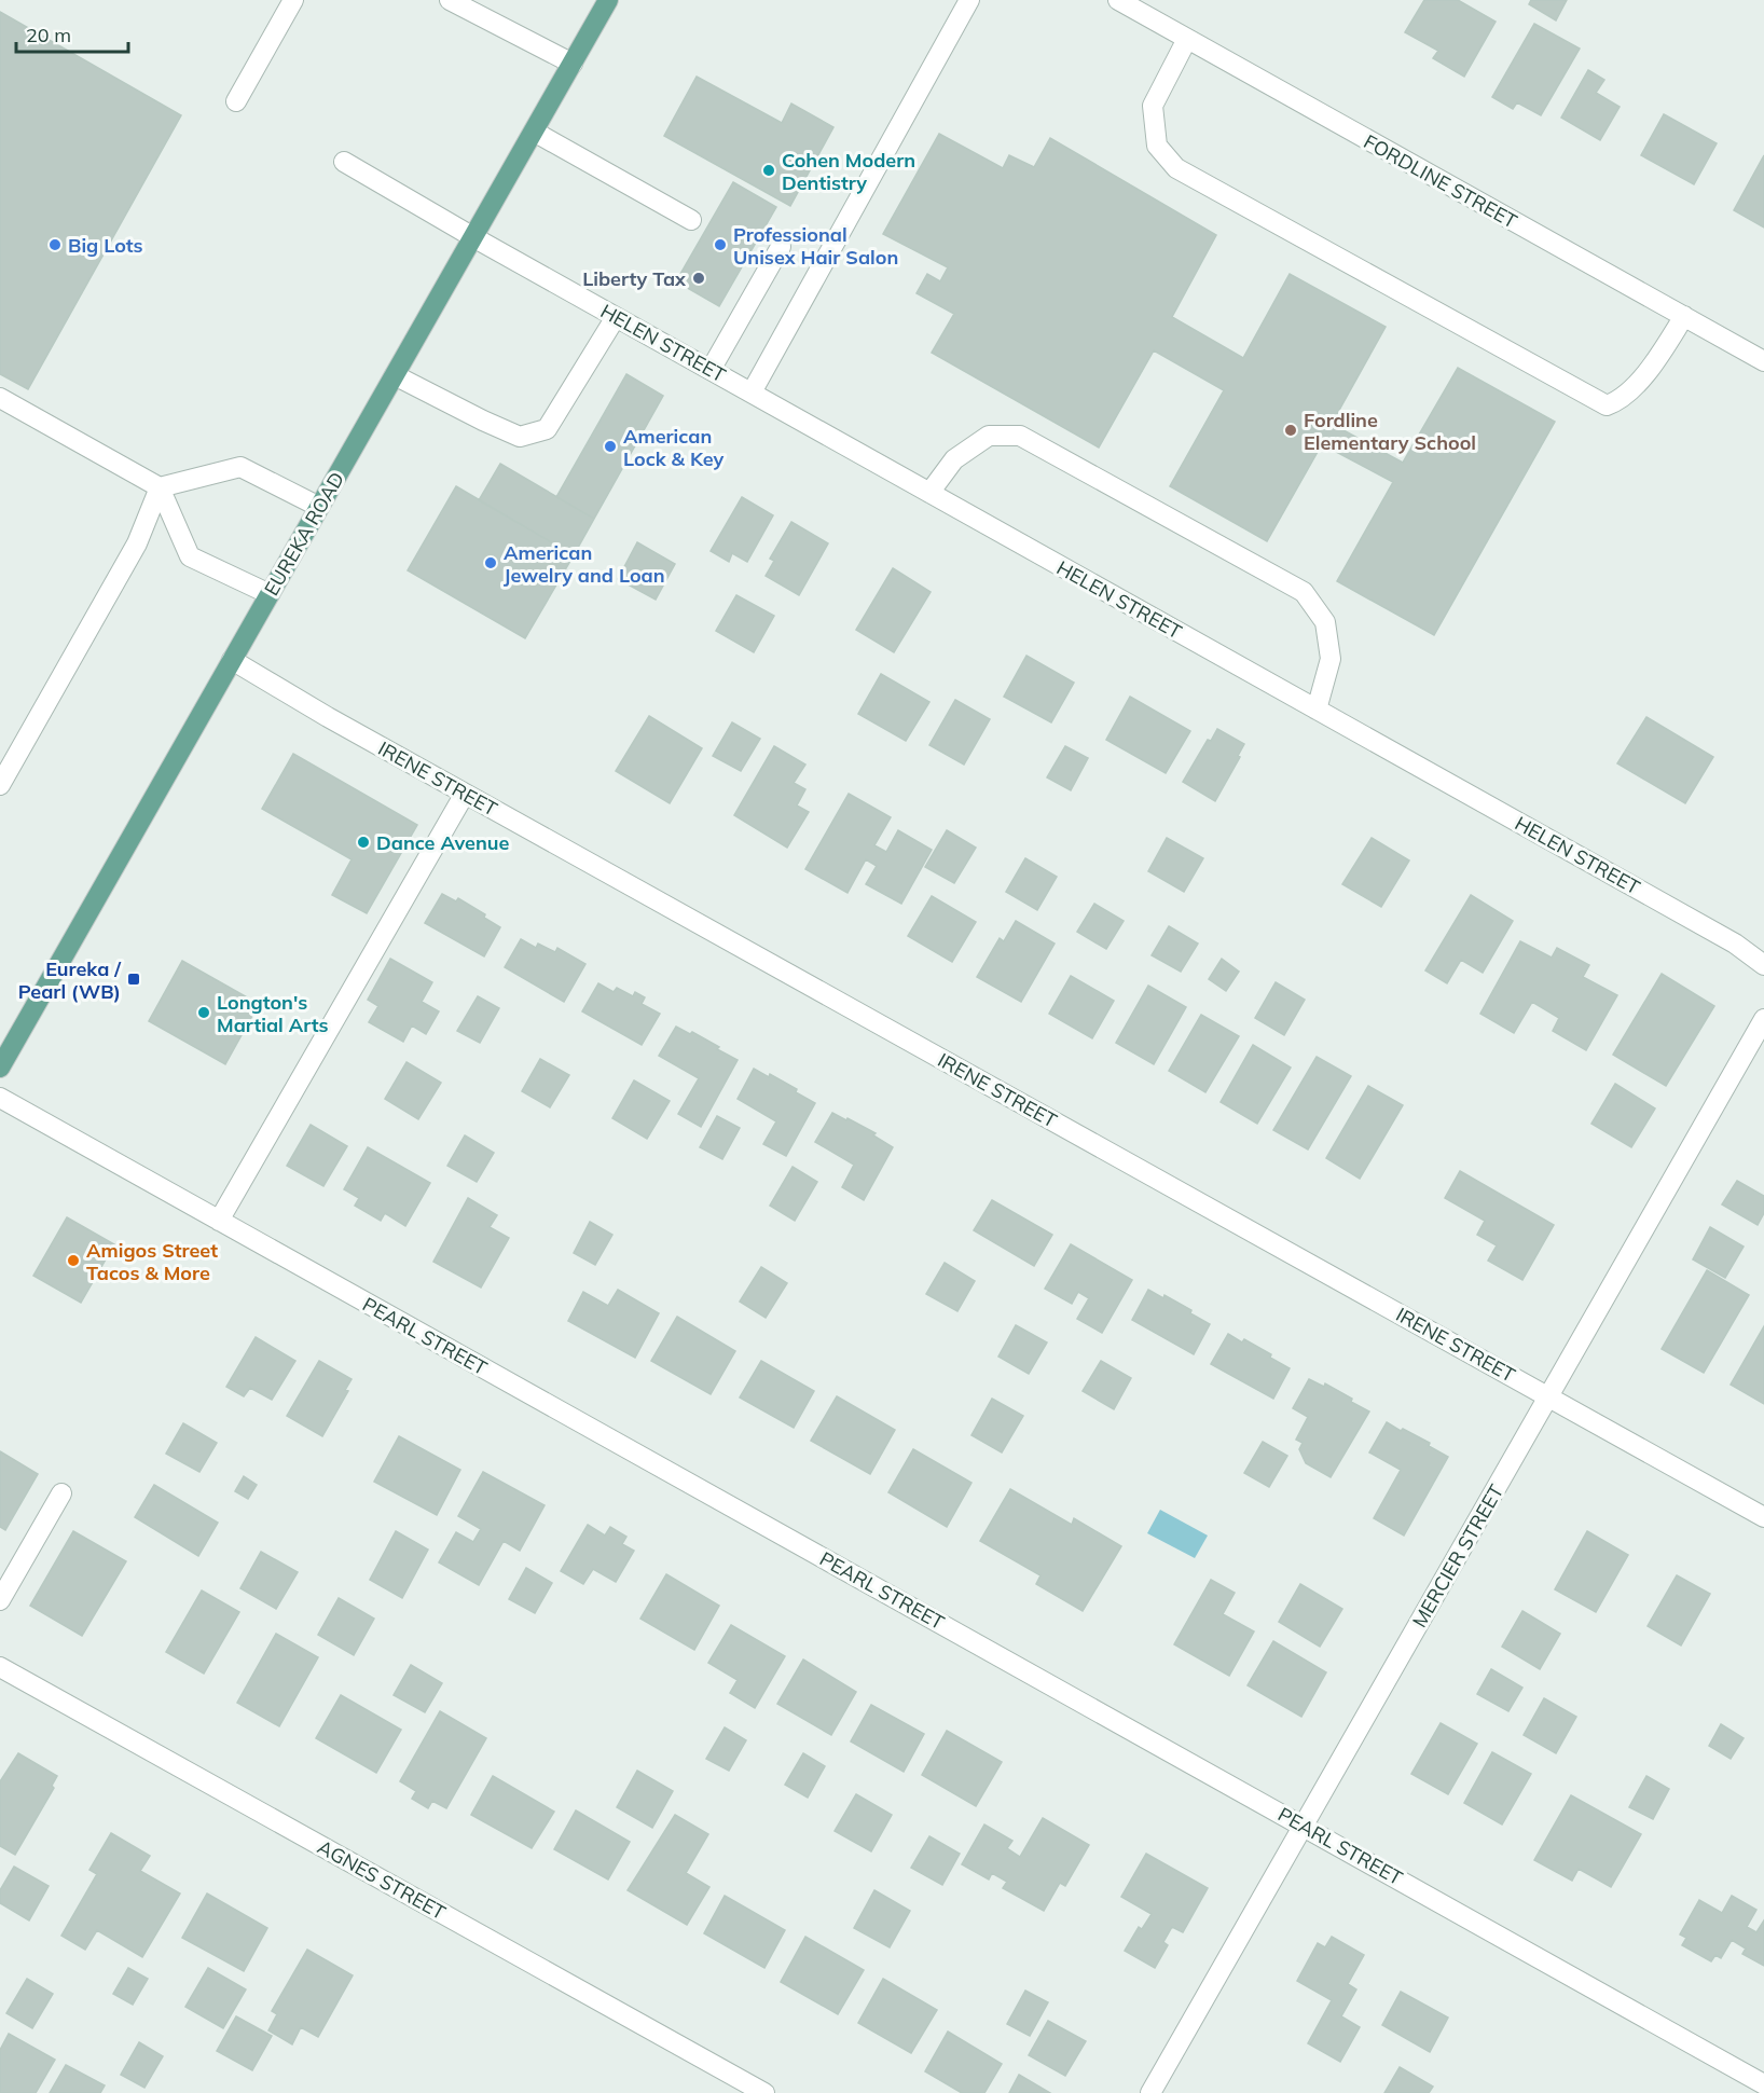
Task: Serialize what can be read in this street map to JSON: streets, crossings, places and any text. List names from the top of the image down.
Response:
{
  "streets": {
    "main road": ["EUREKA ROAD"],
    "street": [
      "FORDLINE STREET",
      "HELEN STREET",
      "IRENE STREET",
      "PEARL STREET",
      "MERCIER STREET",
      "AGNES STREET"
    ]
  },
  "crossings": [
    ["HELEN STREET", "EUREKA ROAD"],
    ["EUREKA ROAD", "IRENE STREET"],
    ["IRENE STREET", "MERCIER STREET"],
    ["PEARL STREET", "MERCIER STREET"]
  ],
  "places": {
    "other": [
      "Cohen Modern Dentistry",
      "Big Lots",
      "Professional Unisex Hair Salon",
      "Liberty Tax",
      "Fordline Elementary School",
      "American Lock & Key",
      "American Jewelry and Loan",
      "Dance Avenue",
      "Longton's Martial Arts",
      "Amigos Street Tacos & More"
    ],
    "transit": ["Eureka / Pearl (WB)"]
  },
  "scale_bar": "20 m"
}
